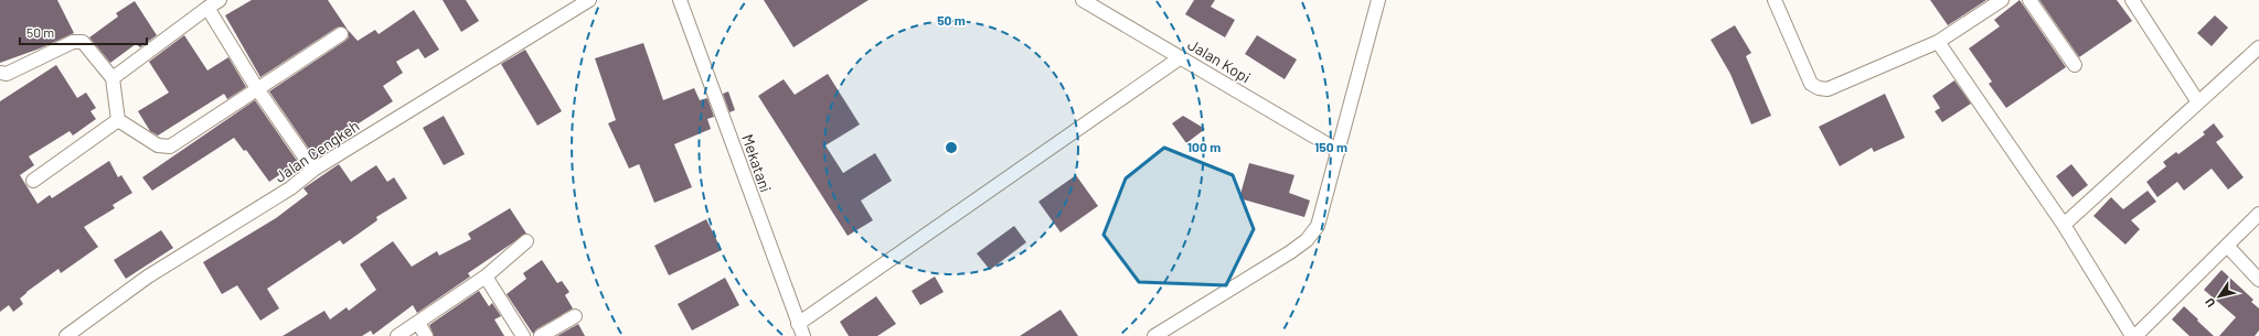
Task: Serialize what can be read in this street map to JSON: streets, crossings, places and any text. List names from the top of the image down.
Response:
{
  "streets": {
    "street": ["Jalan Kopi", "Jalan Cengkeh", "Mekatani"]
  },
  "scale_bar": "50 m",
  "north": "bottom left",
  "rings": ["50 m", "100 m", "150 m"]
}
